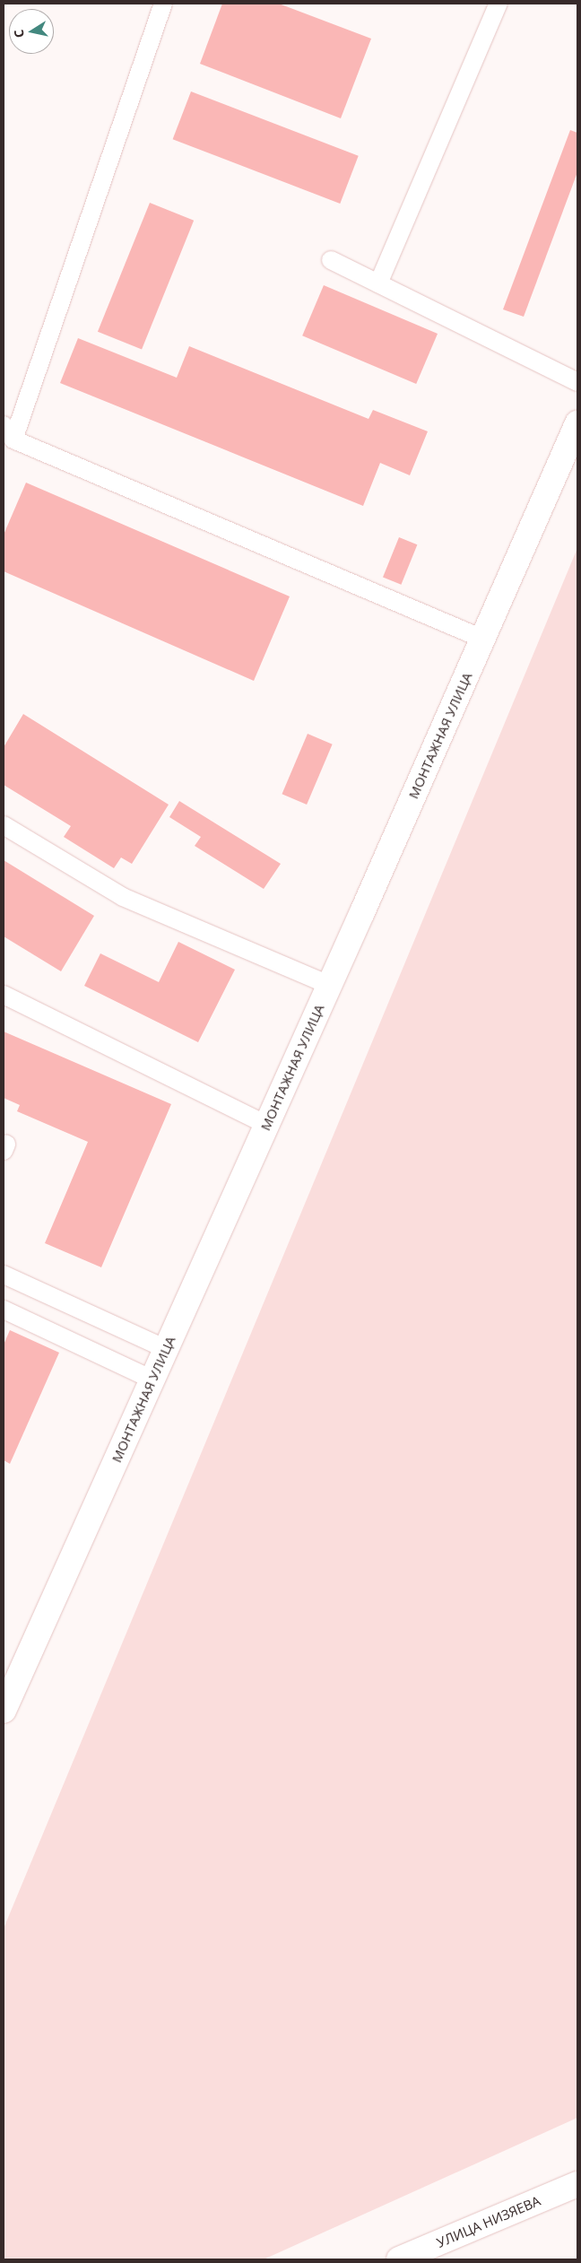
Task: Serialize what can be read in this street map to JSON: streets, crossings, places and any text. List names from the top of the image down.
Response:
{
  "streets": {
    "street": ["МОНТАЖНАЯ УЛИЦА", "УЛИЦА НИЗЯЕВА"]
  },
  "north": "left"
}
